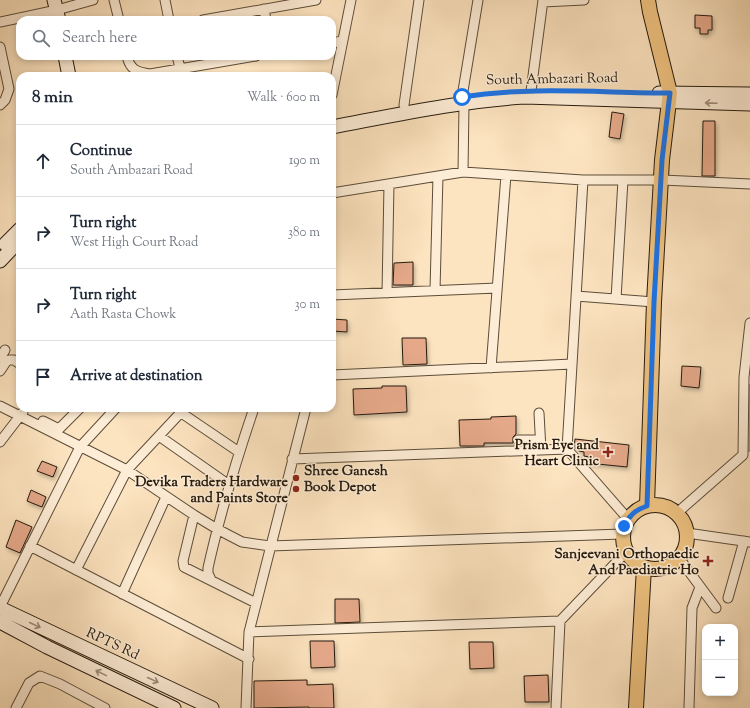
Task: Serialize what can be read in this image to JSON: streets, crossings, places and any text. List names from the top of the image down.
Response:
{
  "streets": {
    "main road": ["South Ambazari Road", "RPTS Rd"]
  },
  "places": {
    "health": ["Prism Eye and Heart Clinic", "Sanjeevani Orthopaedic And Paediatric Ho"],
    "other": ["Shree Ganesh Book Depot", "Devika Traders Hardware and Paints Store"]
  },
  "page": {
    "search": "Search here",
    "heading": ["8 min", "Walk · 600 m"],
    "list": [
      ["Continue", "South Ambazari Road", "190 m"],
      ["Turn right", "West High Court Road", "380 m"],
      ["Turn right", "Aath Rasta Chowk", "30 m"],
      "Arrive at destination"
    ],
    "map_buttons": ["+", "−"]
  }
}
